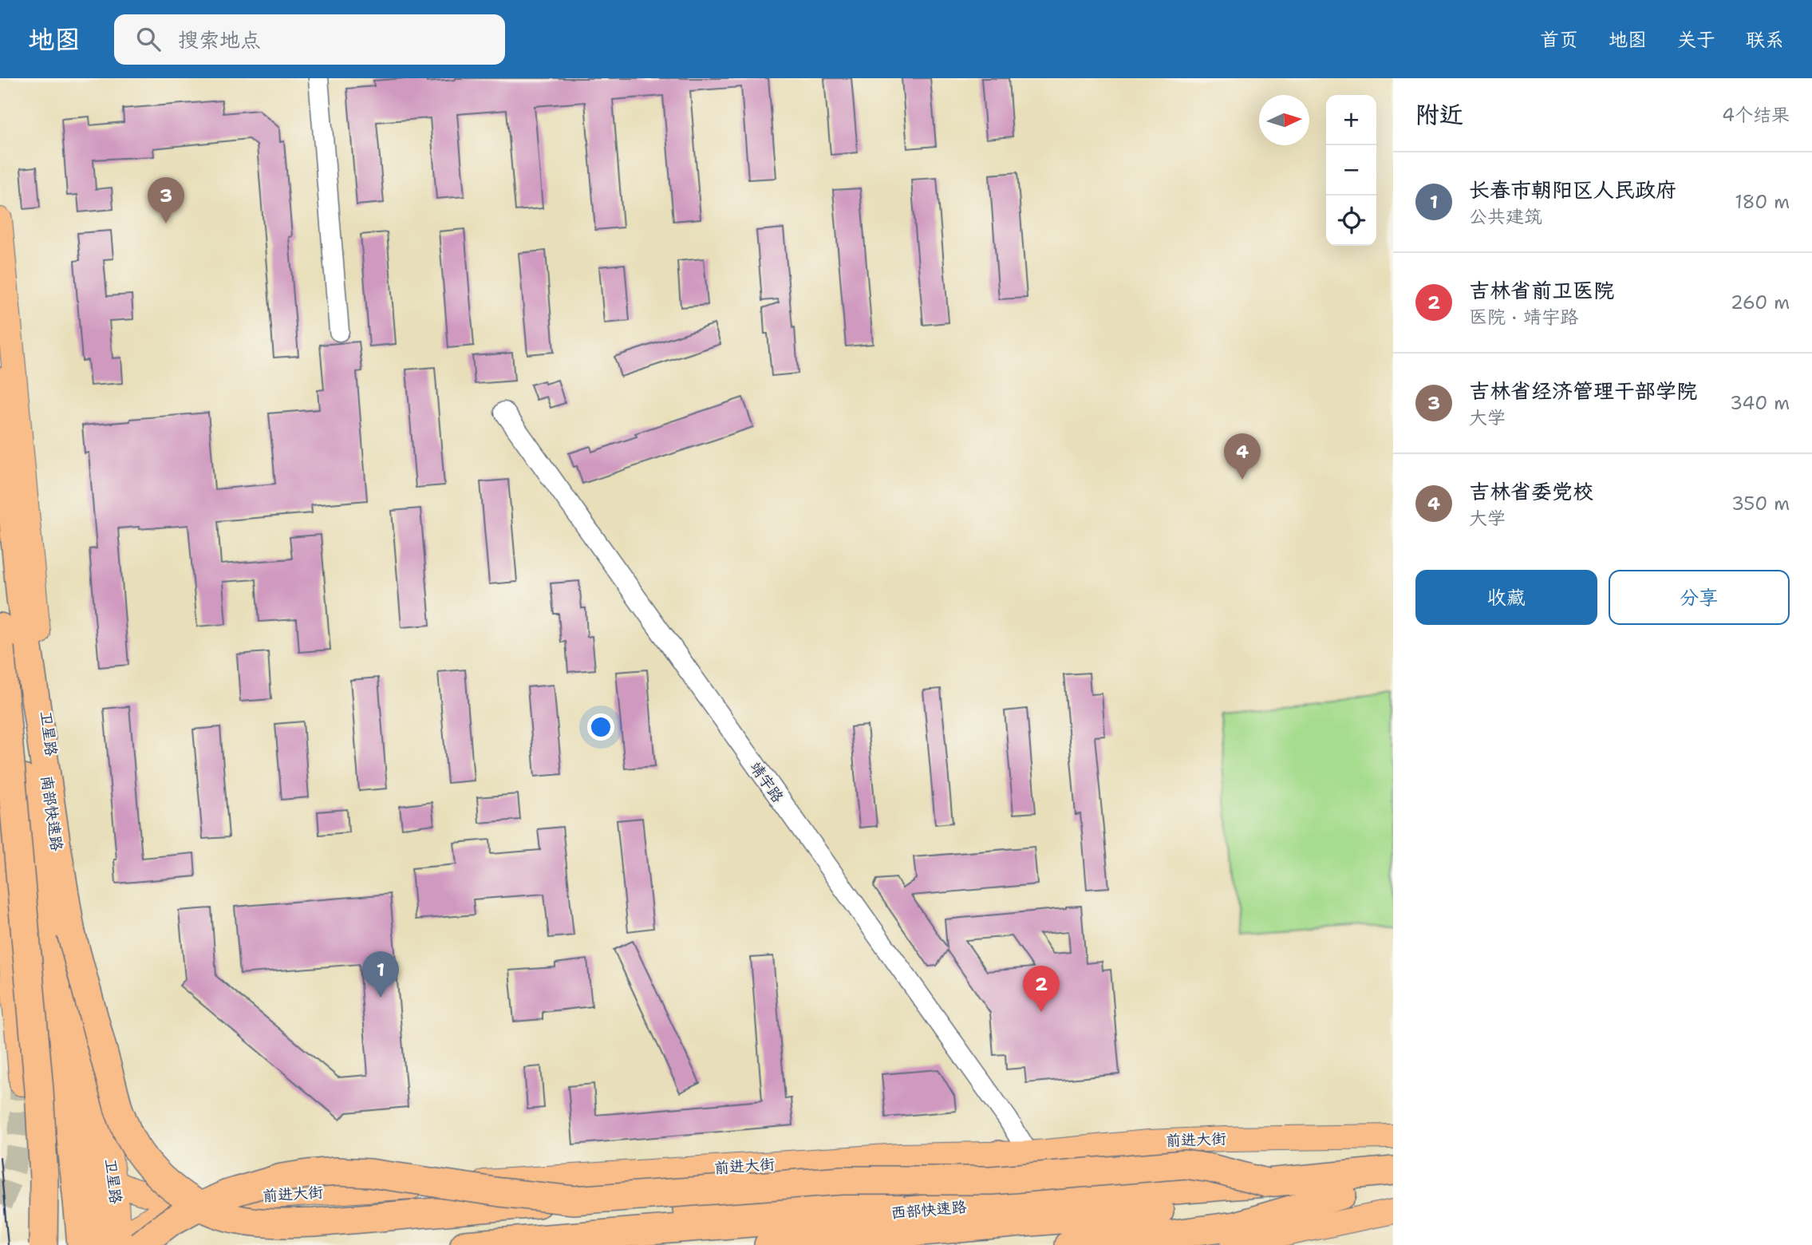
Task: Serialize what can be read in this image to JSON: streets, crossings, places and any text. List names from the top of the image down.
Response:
{
  "streets": {
    "highway": ["南部快速路", "西部快速路"],
    "main road": ["卫星路", "前进大街"],
    "street": ["靖宇路"]
  },
  "crossings": [
    ["卫星路", "南部快速路"],
    ["卫星路", "前进大街"],
    ["靖宇路", "前进大街"],
    ["南部快速路", "前进大街"]
  ],
  "north": "right",
  "page": {
    "header": "地图",
    "search": "搜索地点",
    "nav": [
      "首页",
      "地图",
      "关于",
      "联系"
    ],
    "heading": ["附近", "4个结果"],
    "map_buttons": ["+", "−"],
    "list": [
      {
        "mark": "1",
        "name": "长春市朝阳区人民政府",
        "note": "公共建筑",
        "value": "180 m"
      },
      {
        "mark": "2",
        "name": "吉林省前卫医院",
        "note": "医院 · 靖宇路",
        "value": "260 m"
      },
      {
        "mark": "3",
        "name": "吉林省经济管理干部学院",
        "note": "大学",
        "value": "340 m"
      },
      {
        "mark": "4",
        "name": "吉林省委党校",
        "note": "大学",
        "value": "350 m"
      }
    ],
    "pins": [
      "3",
      "4",
      "1",
      "2"
    ],
    "buttons": ["收藏", "分享"]
  }
}
